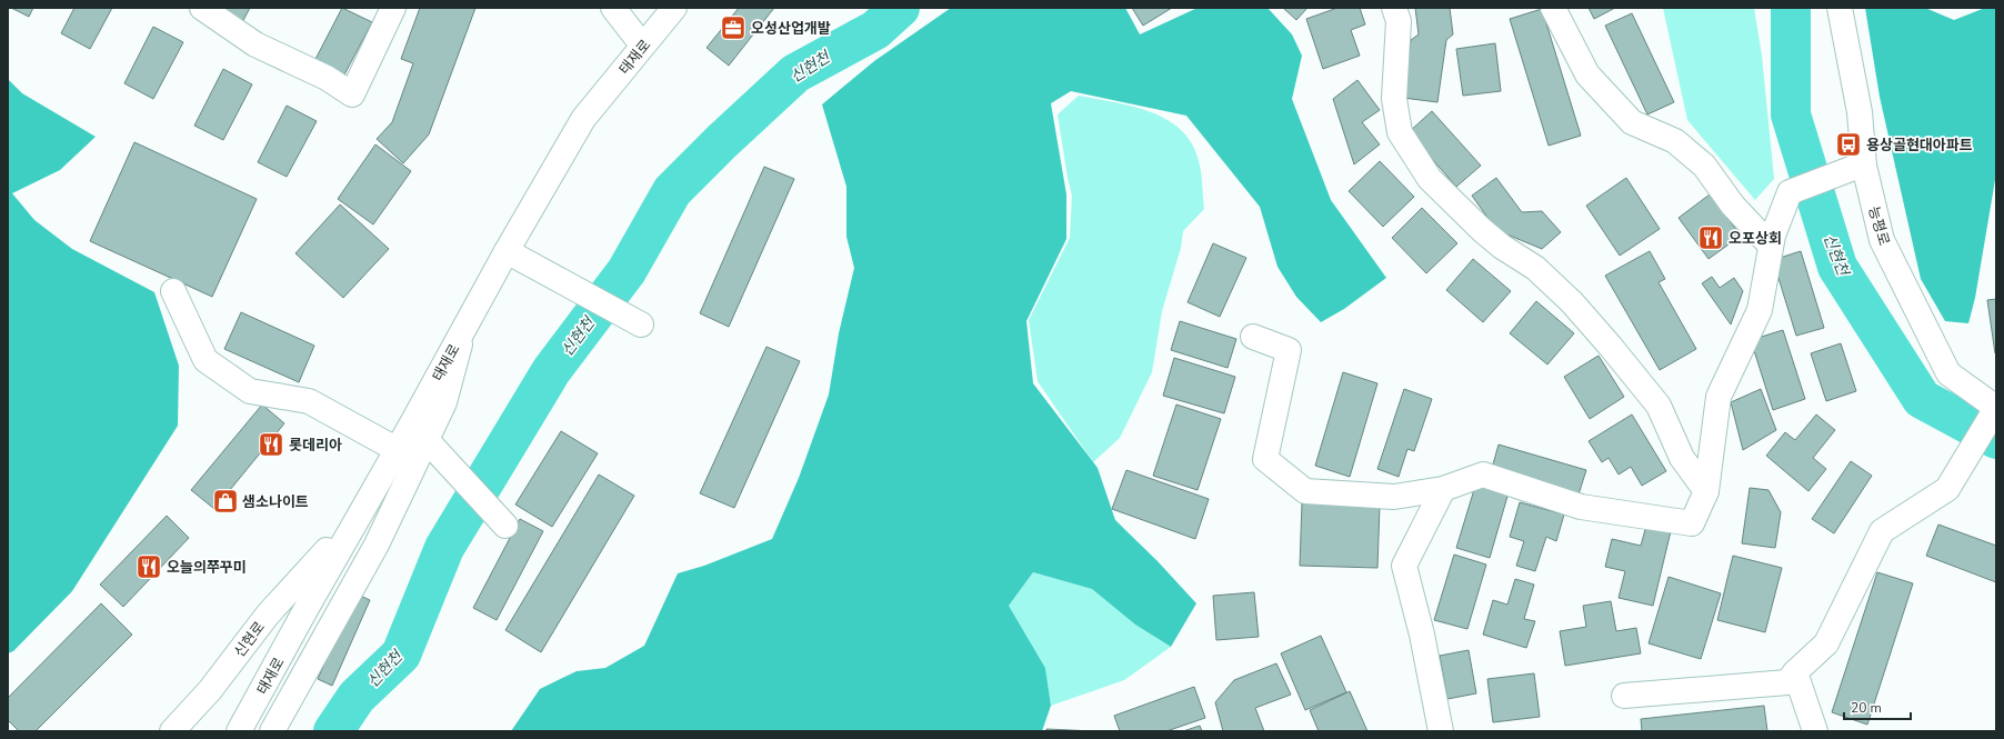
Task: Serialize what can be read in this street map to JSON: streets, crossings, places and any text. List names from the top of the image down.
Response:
{
  "streets": {
    "main road": ["태재로", "능평로", "신현로"]
  },
  "crossings": [
    ["태재로", "신현로"]
  ],
  "water": ["신현천"],
  "places": {
    "office": ["오성산업개발"],
    "bus stop": ["용상골현대아파트"],
    "restaurant": ["오포상회", "롯데리아", "오늘의쭈꾸미"],
    "shop": ["샘소나이트"]
  },
  "scale_bar": "20 m"
}
